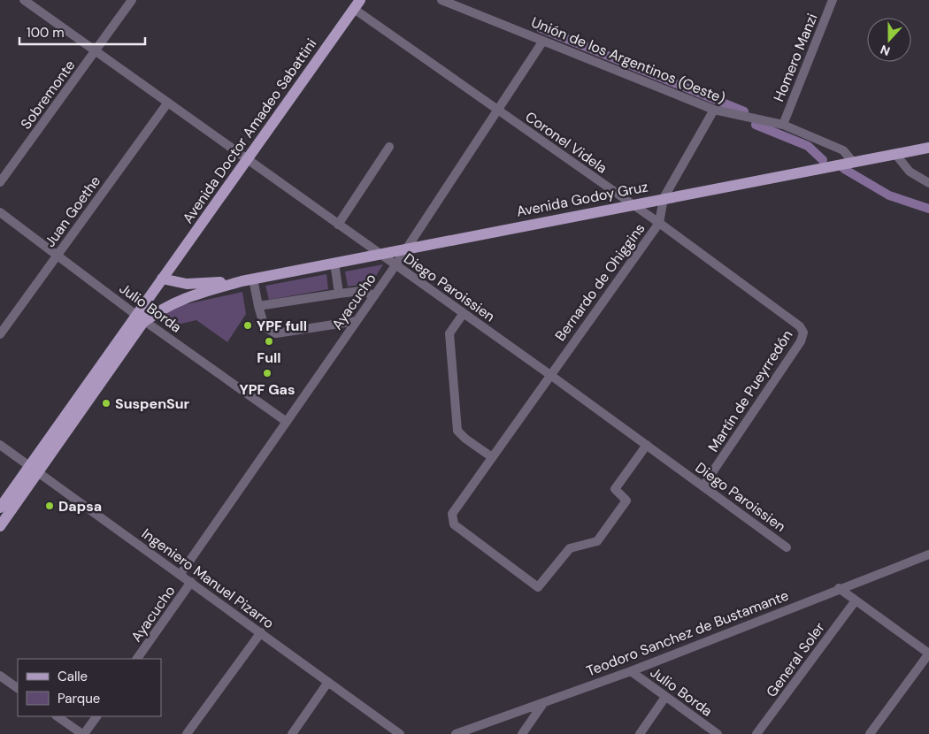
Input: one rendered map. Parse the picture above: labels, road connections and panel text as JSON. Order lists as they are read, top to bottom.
{
  "streets": {
    "main road": ["Avenida Doctor Amadeo Sabattini", "Avenida Godoy Gruz"],
    "street": [
      "Homero Manzi",
      "Unión de los Argentinos (Oeste)",
      "Sobremonte",
      "Coronel Videla",
      "Juan Goethe",
      "Bernardo de Ohiggins",
      "Diego Paroissien",
      "Ayacucho",
      "Julio Borda",
      "Martín de Pueyrredón",
      "Ingeniero Manuel Pizarro",
      "Teodoro Sanchez de Bustamante",
      "General Soler"
    ]
  },
  "crossings": [
    ["Homero Manzi", "Unión de los Argentinos (Oeste)"],
    ["Unión de los Argentinos (Oeste)", "Avenida Godoy Gruz"],
    ["Unión de los Argentinos (Oeste)", "Bernardo de Ohiggins"],
    ["Unión de los Argentinos (Oeste)", "Ayacucho"],
    ["Sobremonte", "Diego Paroissien"],
    ["Avenida Doctor Amadeo Sabattini", "Coronel Videla"],
    ["Avenida Doctor Amadeo Sabattini", "Avenida Godoy Gruz"],
    ["Avenida Doctor Amadeo Sabattini", "Diego Paroissien"],
    ["Avenida Doctor Amadeo Sabattini", "Julio Borda"],
    ["Avenida Doctor Amadeo Sabattini", "Ingeniero Manuel Pizarro"],
    ["Coronel Videla", "Avenida Godoy Gruz"],
    ["Coronel Videla", "Bernardo de Ohiggins"],
    ["Coronel Videla", "Ayacucho"],
    ["Coronel Videla", "Martín de Pueyrredón"],
    ["Avenida Godoy Gruz", "Bernardo de Ohiggins"],
    ["Avenida Godoy Gruz", "Diego Paroissien"],
    ["Avenida Godoy Gruz", "Ayacucho"],
    ["Avenida Godoy Gruz", "Julio Borda"],
    ["Juan Goethe", "Diego Paroissien"],
    ["Juan Goethe", "Julio Borda"],
    ["Bernardo de Ohiggins", "Diego Paroissien"],
    ["Diego Paroissien", "Ayacucho"],
    ["Diego Paroissien", "Martín de Pueyrredón"],
    ["Ayacucho", "Julio Borda"],
    ["Ayacucho", "Ingeniero Manuel Pizarro"],
    ["Julio Borda", "Teodoro Sanchez de Bustamante"]
  ],
  "places": [
    "YPF full",
    "Full",
    "YPF Gas",
    "SuspenSur",
    "Dapsa"
  ],
  "legend": ["Calle", "Parque"],
  "scale_bar": "100 m",
  "north": "bottom"
}
